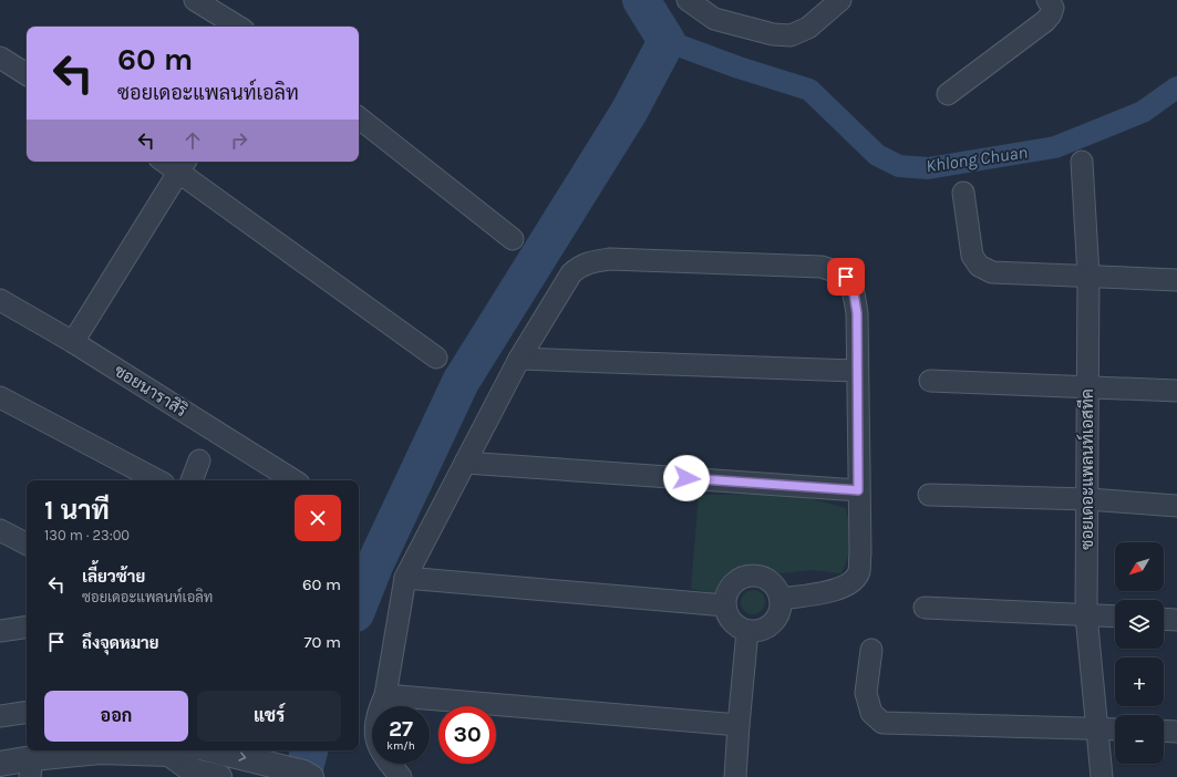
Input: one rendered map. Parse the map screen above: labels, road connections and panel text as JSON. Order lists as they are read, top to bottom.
{
  "streets": {
    "street": ["ซอยนาราสิริ", "ซอยเดอะแพลนท์เอสทีค"]
  },
  "water": ["Khlong Chuan"],
  "north": "bottom left",
  "page": {
    "turn": ["60 m", "ซอยเดอะแพลนท์เอลิท"],
    "heading": ["1 นาที", "130 m · 23:00"],
    "map_buttons": ["+", "−"],
    "list": [
      {
        "name": "เลี้ยวซ้าย",
        "note": "ซอยเดอะแพลนท์เอลิท",
        "value": "60 m"
      },
      {
        "name": "ถึงจุดหมาย",
        "value": "70 m"
      }
    ],
    "buttons": ["ออก", "แชร์"],
    "speed": "27 km/h",
    "limit": "30"
  }
}
